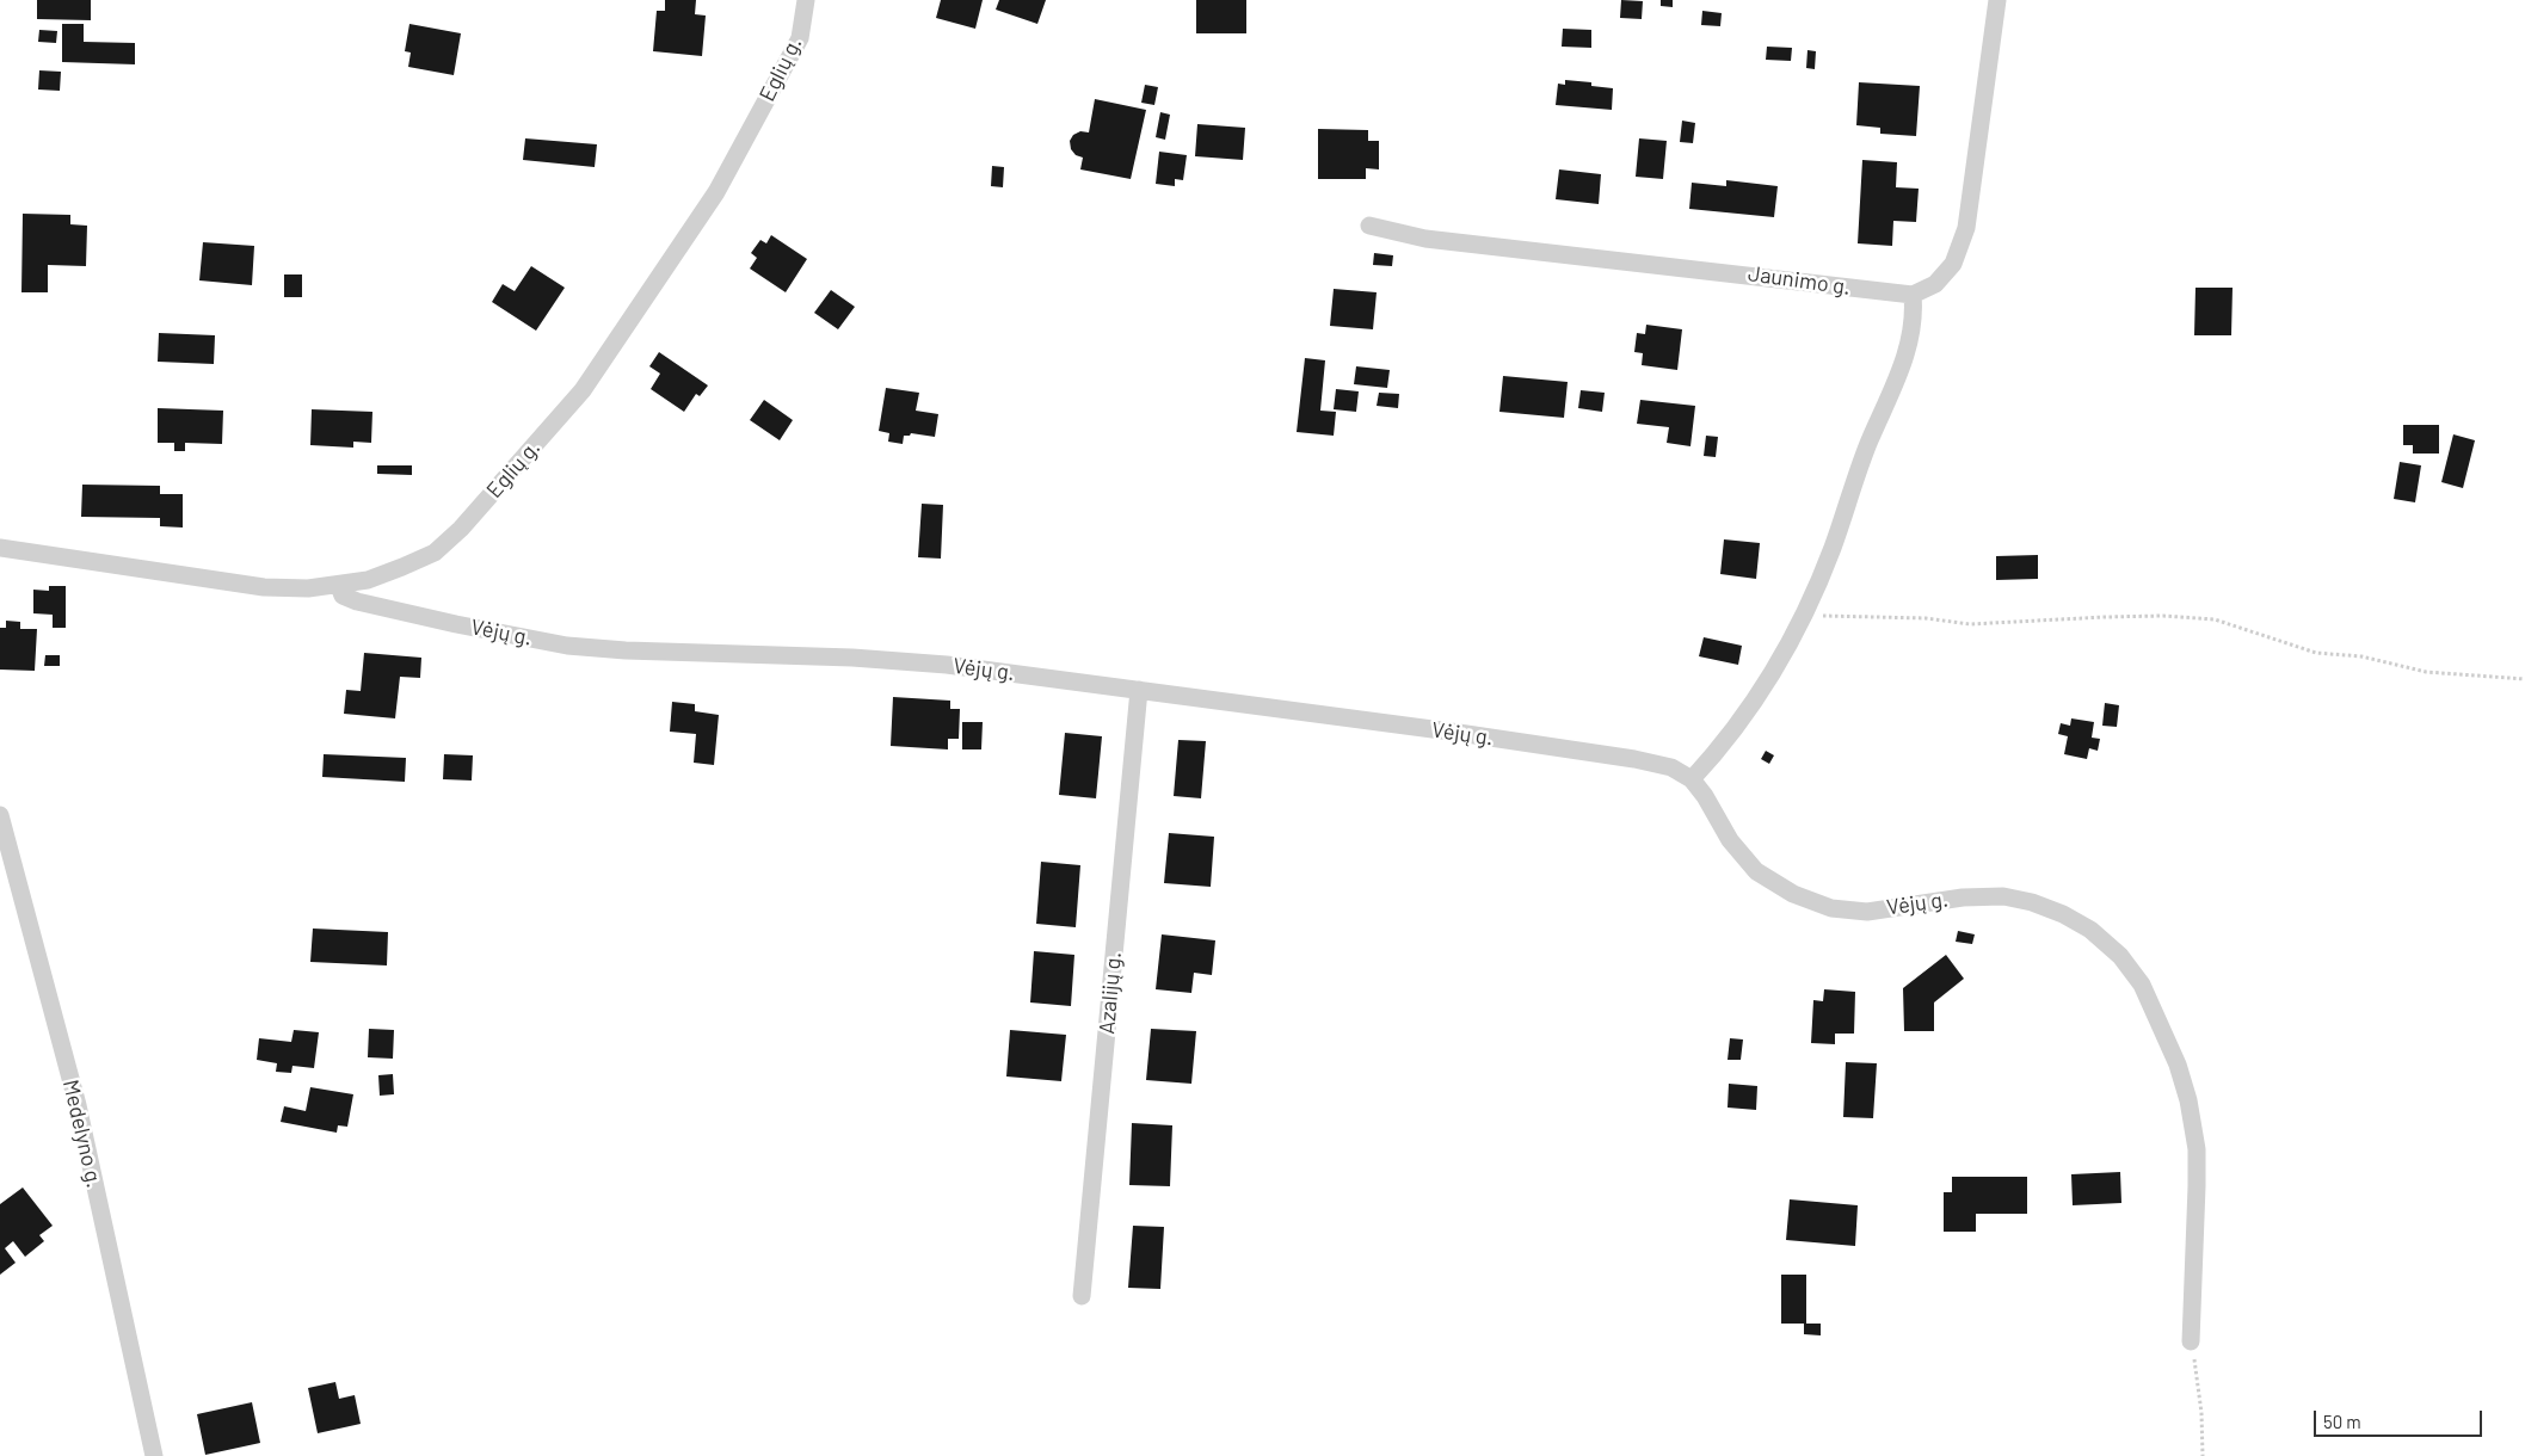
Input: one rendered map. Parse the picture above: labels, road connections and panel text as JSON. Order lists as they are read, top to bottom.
{
  "streets": {
    "street": [
      "Eglių g.",
      "Jaunimo g.",
      "Vėjų g.",
      "Azalijų g.",
      "Medelyno g."
    ]
  },
  "crossings": [
    ["Eglių g.", "Vėjų g."],
    ["Vėjų g.", "Azalijų g."]
  ],
  "scale_bar": "50 m"
}
